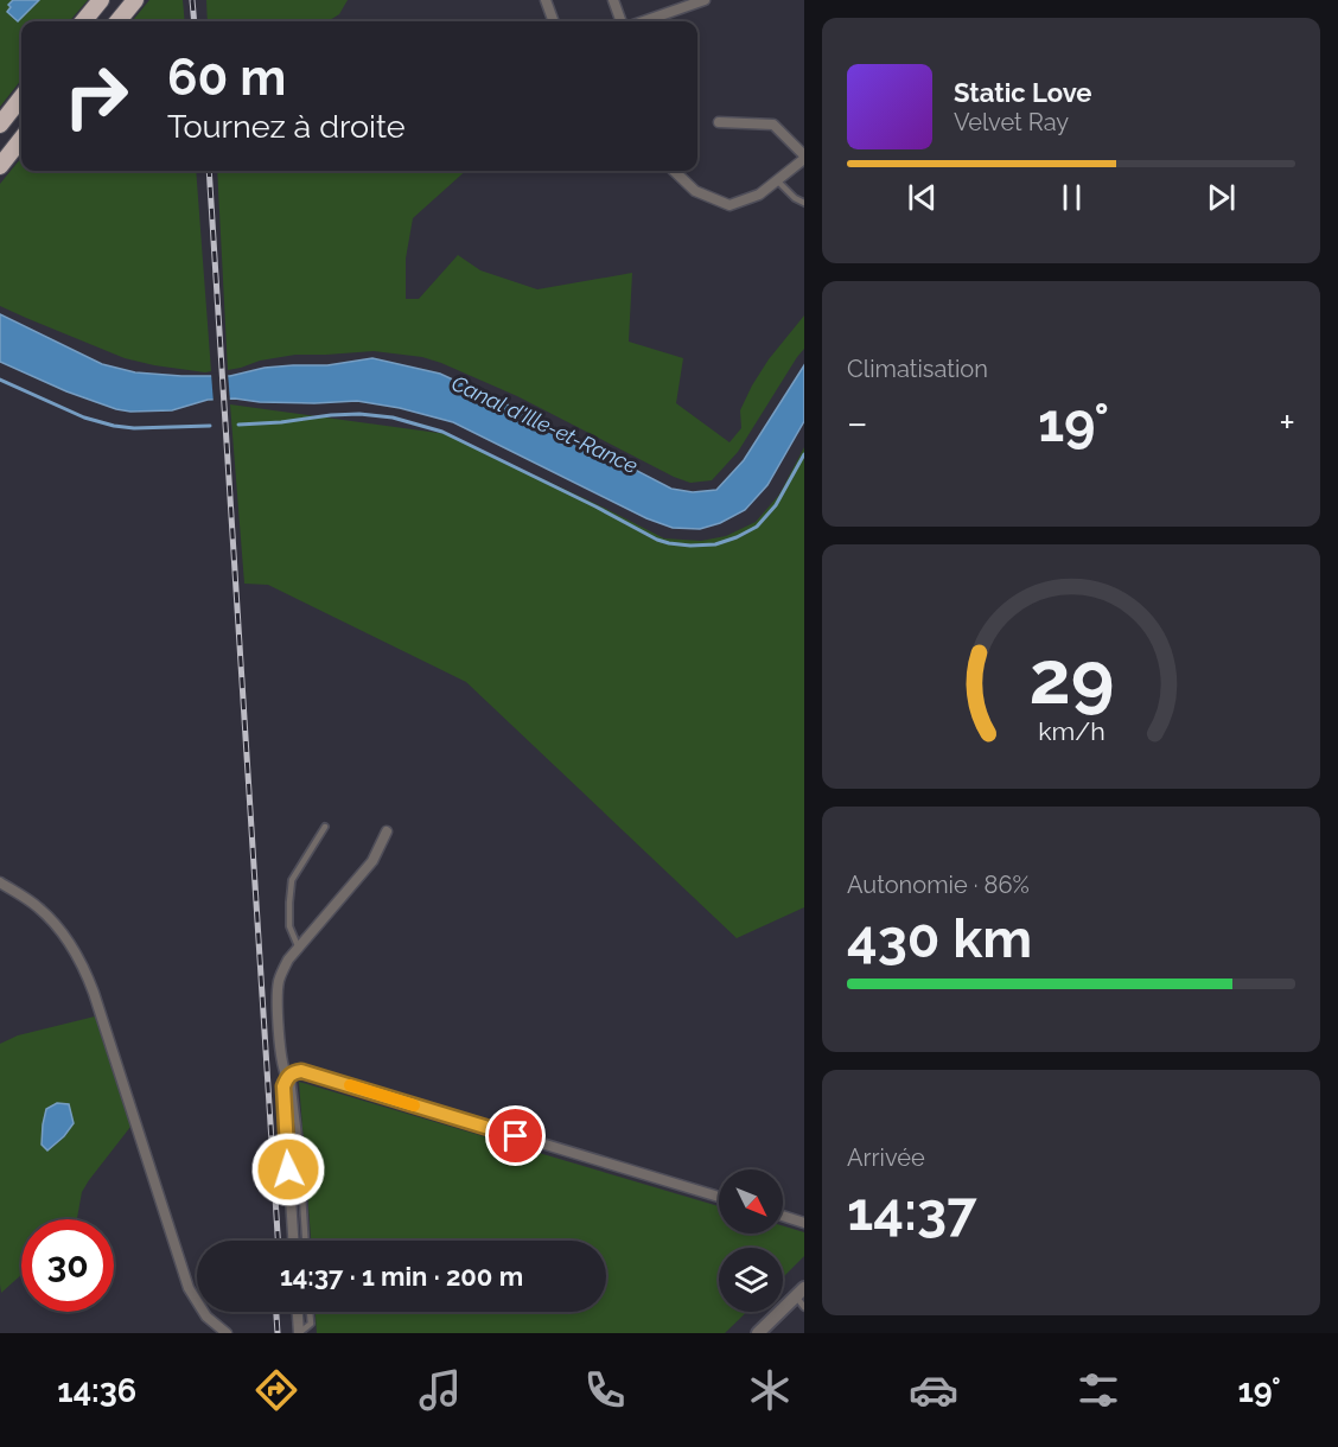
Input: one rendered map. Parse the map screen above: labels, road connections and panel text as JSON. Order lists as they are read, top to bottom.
{
  "water": ["Canal d'Ille-et-Rance"],
  "north": "bottom right",
  "page": {
    "turn": ["60 m", "Tournez à droite"],
    "song": ["Static Love", "Velvet Ray"],
    "tile": [
      "Climatisation",
      ["Autonomie · 86%", "430 km"],
      ["Arrivée", "14:37"]
    ],
    "heat": ["−", "19°", "+"],
    "limit": "30",
    "trip": "14:37 · 1 min · 200 m",
    "tabs": ["14:36", "19°"],
    "gauge": ["29", "km/h"]
  }
}
